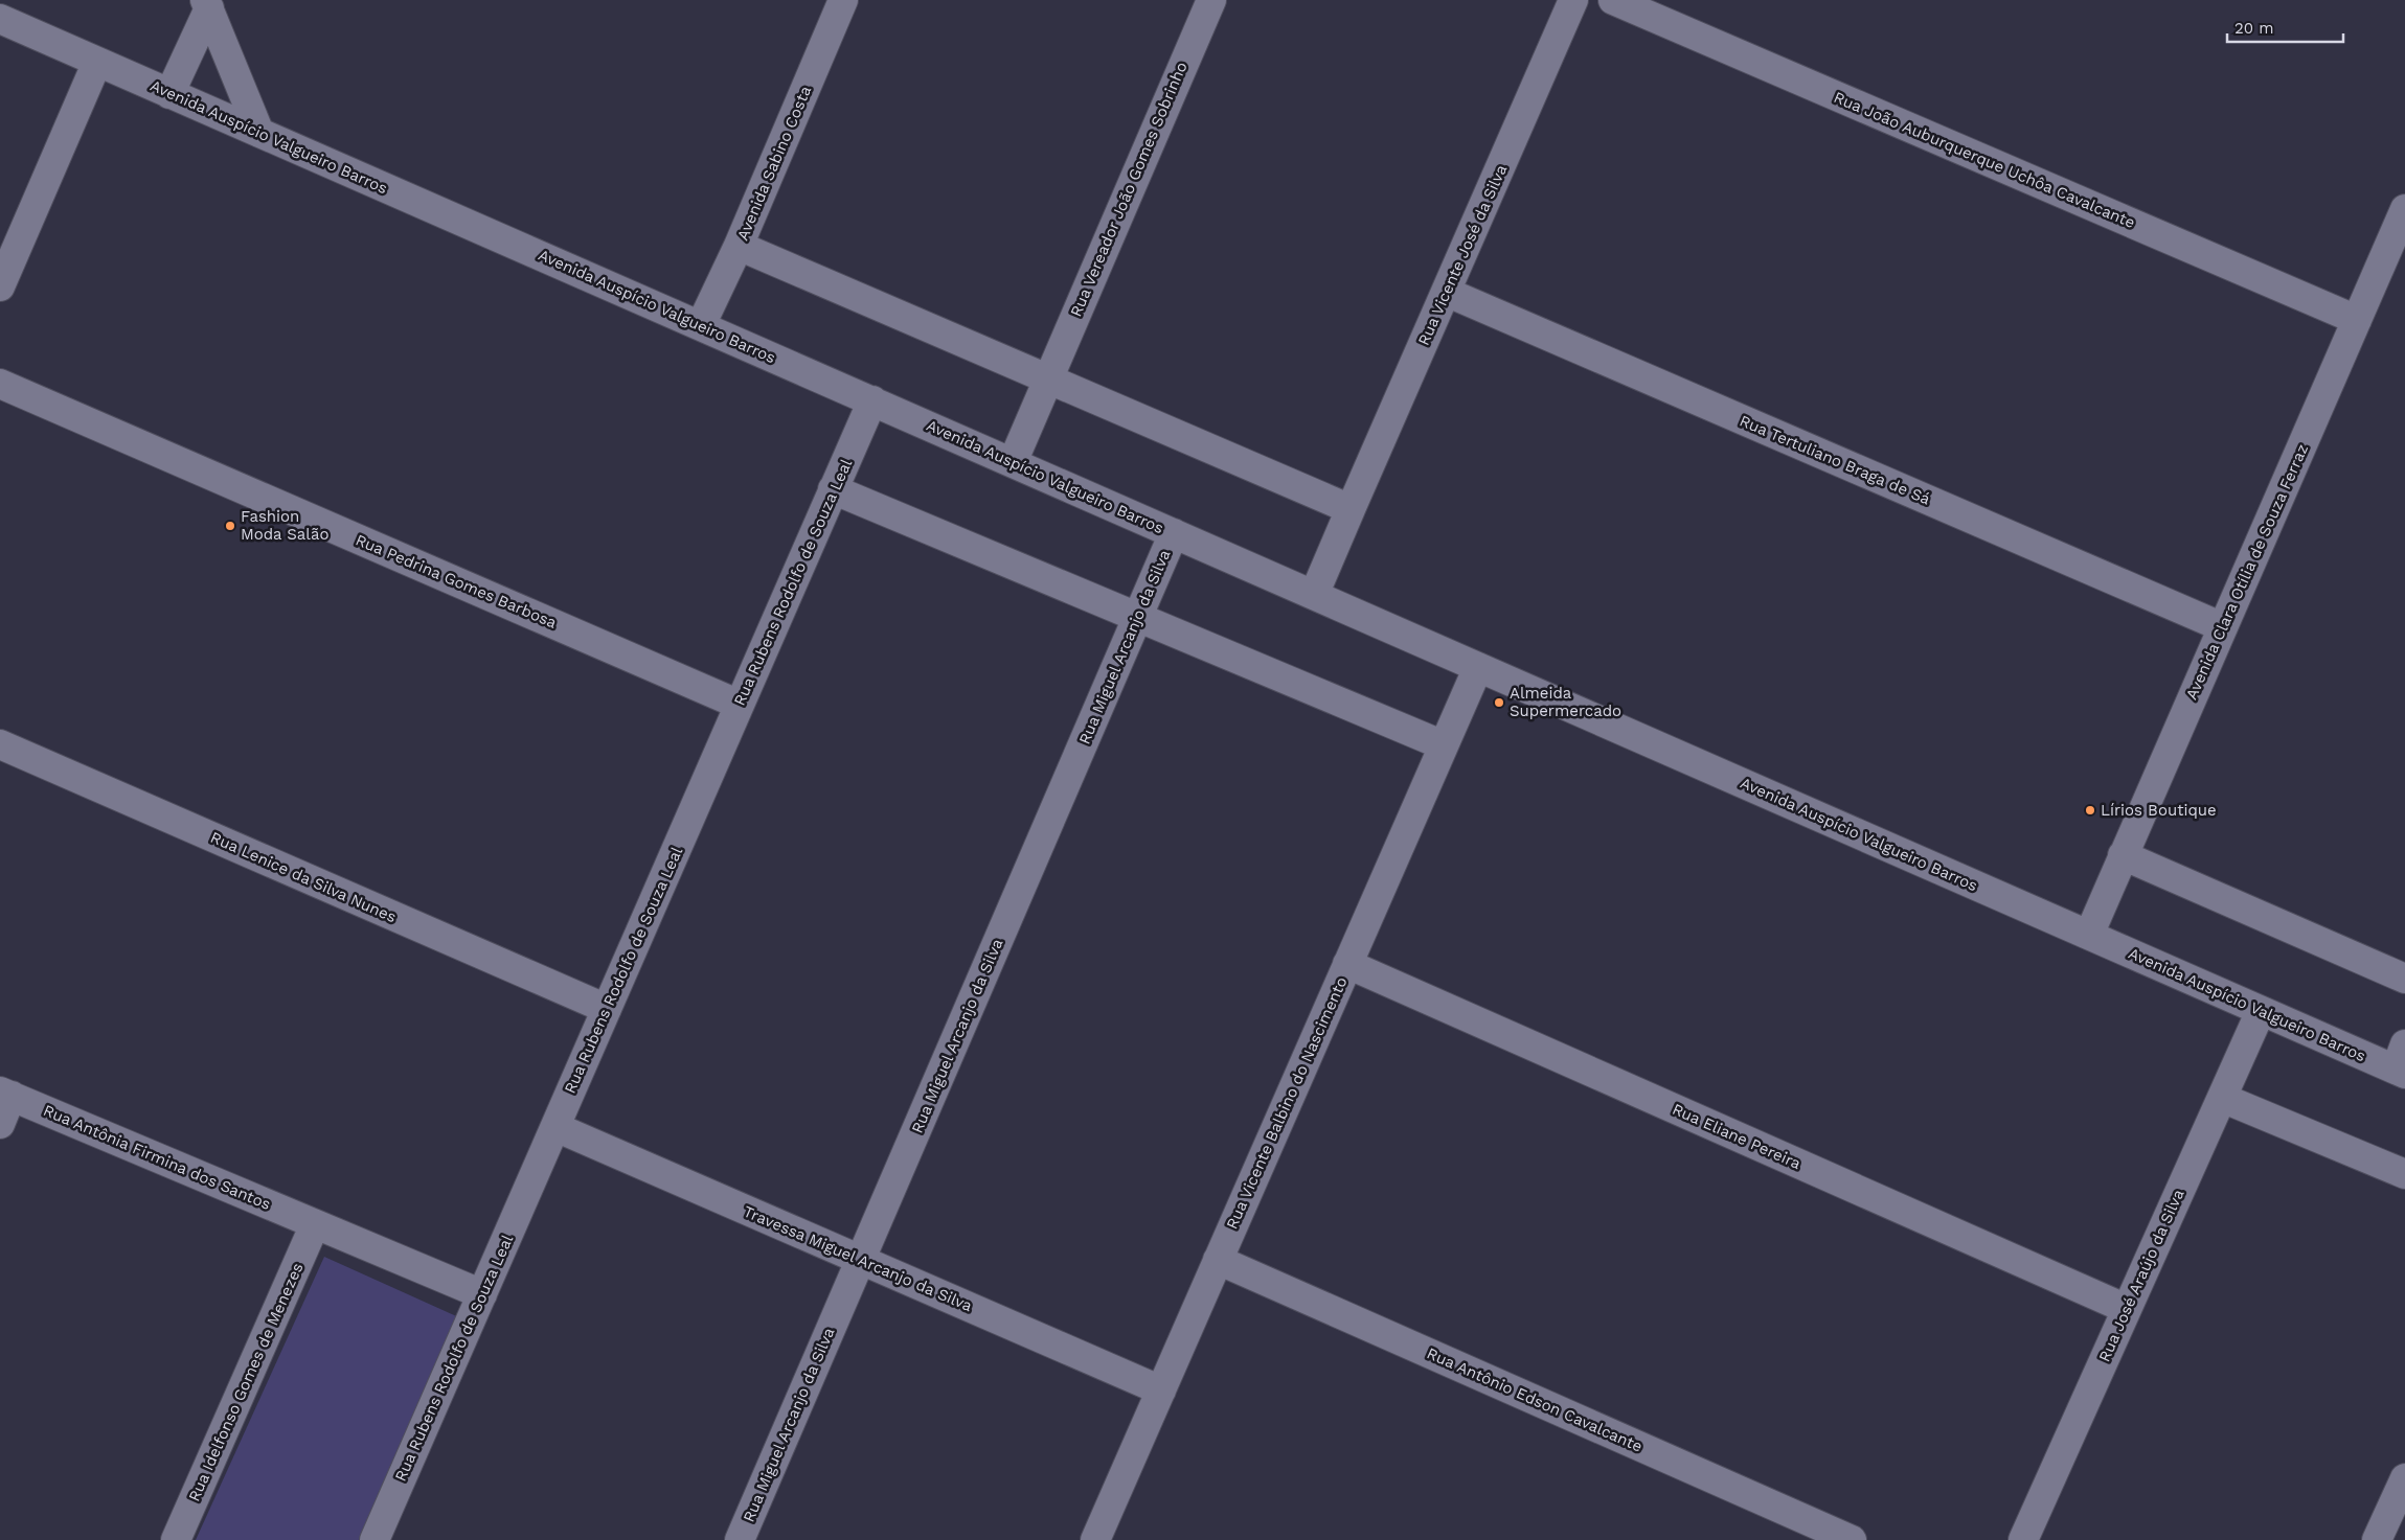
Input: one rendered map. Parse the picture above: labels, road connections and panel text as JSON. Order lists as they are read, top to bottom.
{
  "streets": {
    "street": [
      "Avenida Auspício Valgueiro Barros",
      "Rua João Auburquerque Uchôa Cavalcante",
      "Avenida Sabino Costa",
      "Rua Vereador João Gomes Sobrinho",
      "Rua Vicente José da Silva",
      "Rua Tertuliano Braga de Sá",
      "Avenida Clara Otília de Souza Ferraz",
      "Rua Pedrina Gomes Barbosa",
      "Rua Rubens Rodolfo de Souza Leal",
      "Rua Miguel Arcanjo da Silva",
      "Rua Lenice da Silva Nunes",
      "Rua Vicente Balbino do Nascimento",
      "Rua Eliane Pereira",
      "Rua Antônia Firmina dos Santos",
      "Travessa Miguel Arcanjo da Silva",
      "Rua José Araújo da Silva",
      "Rua Idelfonso Gomes de Menezes",
      "Rua Antônio Edson Cavalcante"
    ]
  },
  "crossings": [
    ["Avenida Auspício Valgueiro Barros", "Avenida Sabino Costa"],
    ["Avenida Auspício Valgueiro Barros", "Rua Vereador João Gomes Sobrinho"],
    ["Avenida Auspício Valgueiro Barros", "Avenida Clara Otília de Souza Ferraz"],
    ["Avenida Auspício Valgueiro Barros", "Rua Rubens Rodolfo de Souza Leal"],
    ["Avenida Auspício Valgueiro Barros", "Rua Miguel Arcanjo da Silva"],
    ["Avenida Auspício Valgueiro Barros", "Rua Vicente Balbino do Nascimento"],
    ["Avenida Auspício Valgueiro Barros", "Rua José Araújo da Silva"],
    ["Rua João Auburquerque Uchôa Cavalcante", "Avenida Clara Otília de Souza Ferraz"],
    ["Rua Vicente José da Silva", "Rua Tertuliano Braga de Sá"],
    ["Rua Tertuliano Braga de Sá", "Avenida Clara Otília de Souza Ferraz"],
    ["Rua Pedrina Gomes Barbosa", "Rua Rubens Rodolfo de Souza Leal"],
    ["Rua Rubens Rodolfo de Souza Leal", "Rua Lenice da Silva Nunes"],
    ["Rua Rubens Rodolfo de Souza Leal", "Rua Antônia Firmina dos Santos"],
    ["Rua Rubens Rodolfo de Souza Leal", "Travessa Miguel Arcanjo da Silva"],
    ["Rua Miguel Arcanjo da Silva", "Travessa Miguel Arcanjo da Silva"],
    ["Rua Vicente Balbino do Nascimento", "Rua Eliane Pereira"],
    ["Rua Vicente Balbino do Nascimento", "Travessa Miguel Arcanjo da Silva"],
    ["Rua Vicente Balbino do Nascimento", "Rua Antônio Edson Cavalcante"],
    ["Rua Eliane Pereira", "Rua José Araújo da Silva"],
    ["Rua Antônia Firmina dos Santos", "Rua Idelfonso Gomes de Menezes"]
  ],
  "places": ["Fashion Moda Salão", "Almeida Supermercado", "Lírios Boutique"],
  "scale_bar": "20 m"
}
